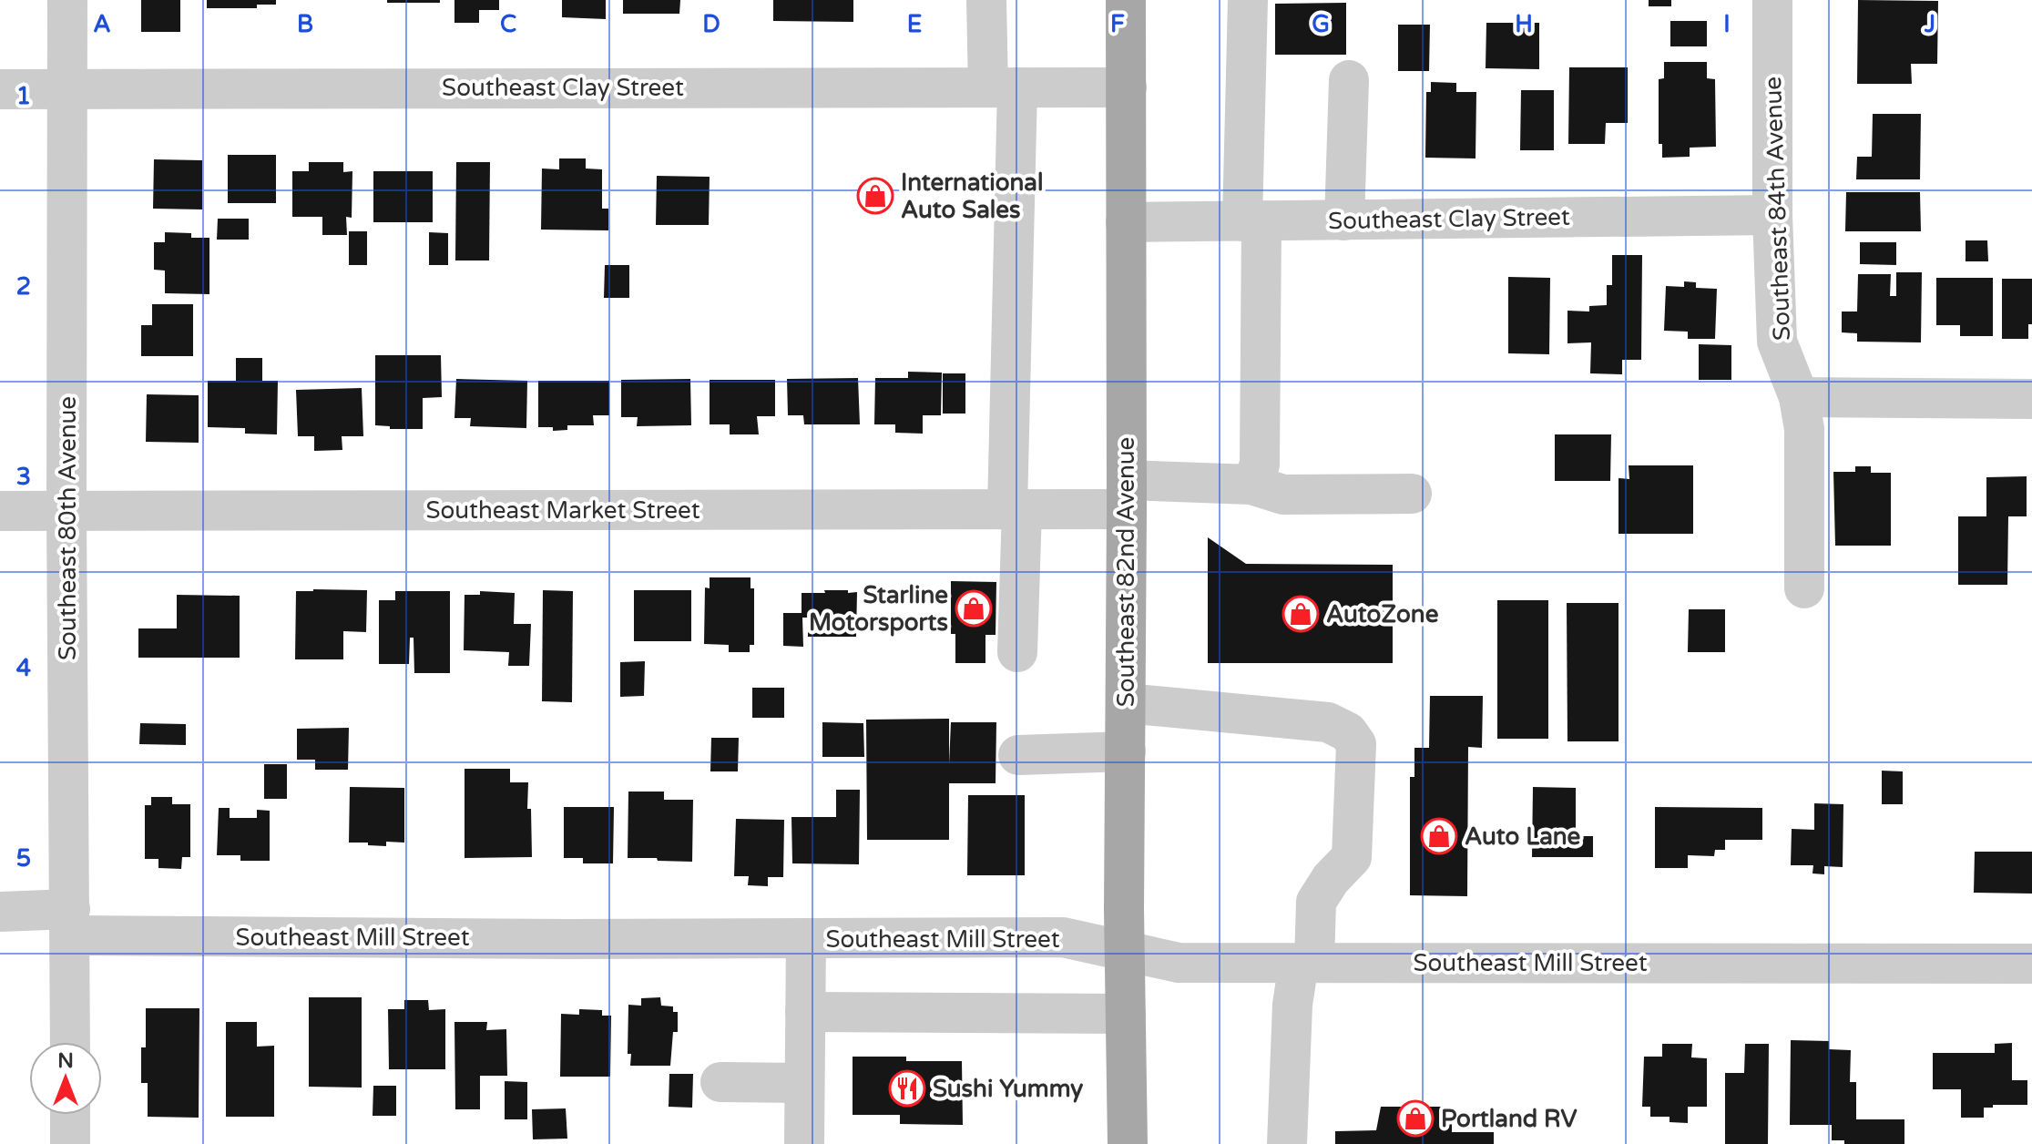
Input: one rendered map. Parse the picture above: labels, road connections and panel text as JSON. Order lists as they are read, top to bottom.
{
  "streets": {
    "main road": ["Southeast 82nd Avenue"],
    "street": [
      "Southeast Clay Street",
      "Southeast 84th Avenue",
      "Southeast Market Street",
      "Southeast 80th Avenue",
      "Southeast Mill Street"
    ]
  },
  "crossings": [
    ["Southeast Clay Street", "Southeast 84th Avenue"],
    ["Southeast Clay Street", "Southeast 80th Avenue"],
    ["Southeast Clay Street", "Southeast 82nd Avenue"],
    ["Southeast Market Street", "Southeast 80th Avenue"],
    ["Southeast Market Street", "Southeast 82nd Avenue"],
    ["Southeast 80th Avenue", "Southeast Mill Street"],
    ["Southeast 82nd Avenue", "Southeast Mill Street"]
  ],
  "places": {
    "shop": [
      "International Auto Sales",
      "Starline Motorsports",
      "AutoZone",
      "Auto Lane",
      "Portland RV"
    ],
    "restaurant": ["Sushi Yummy"]
  },
  "north": "top",
  "grid": {
    "columns": [
      "A",
      "B",
      "C",
      "D",
      "E",
      "F",
      "G",
      "H",
      "I",
      "J"
    ],
    "rows": [
      "1",
      "2",
      "3",
      "4",
      "5"
    ]
  }
}
